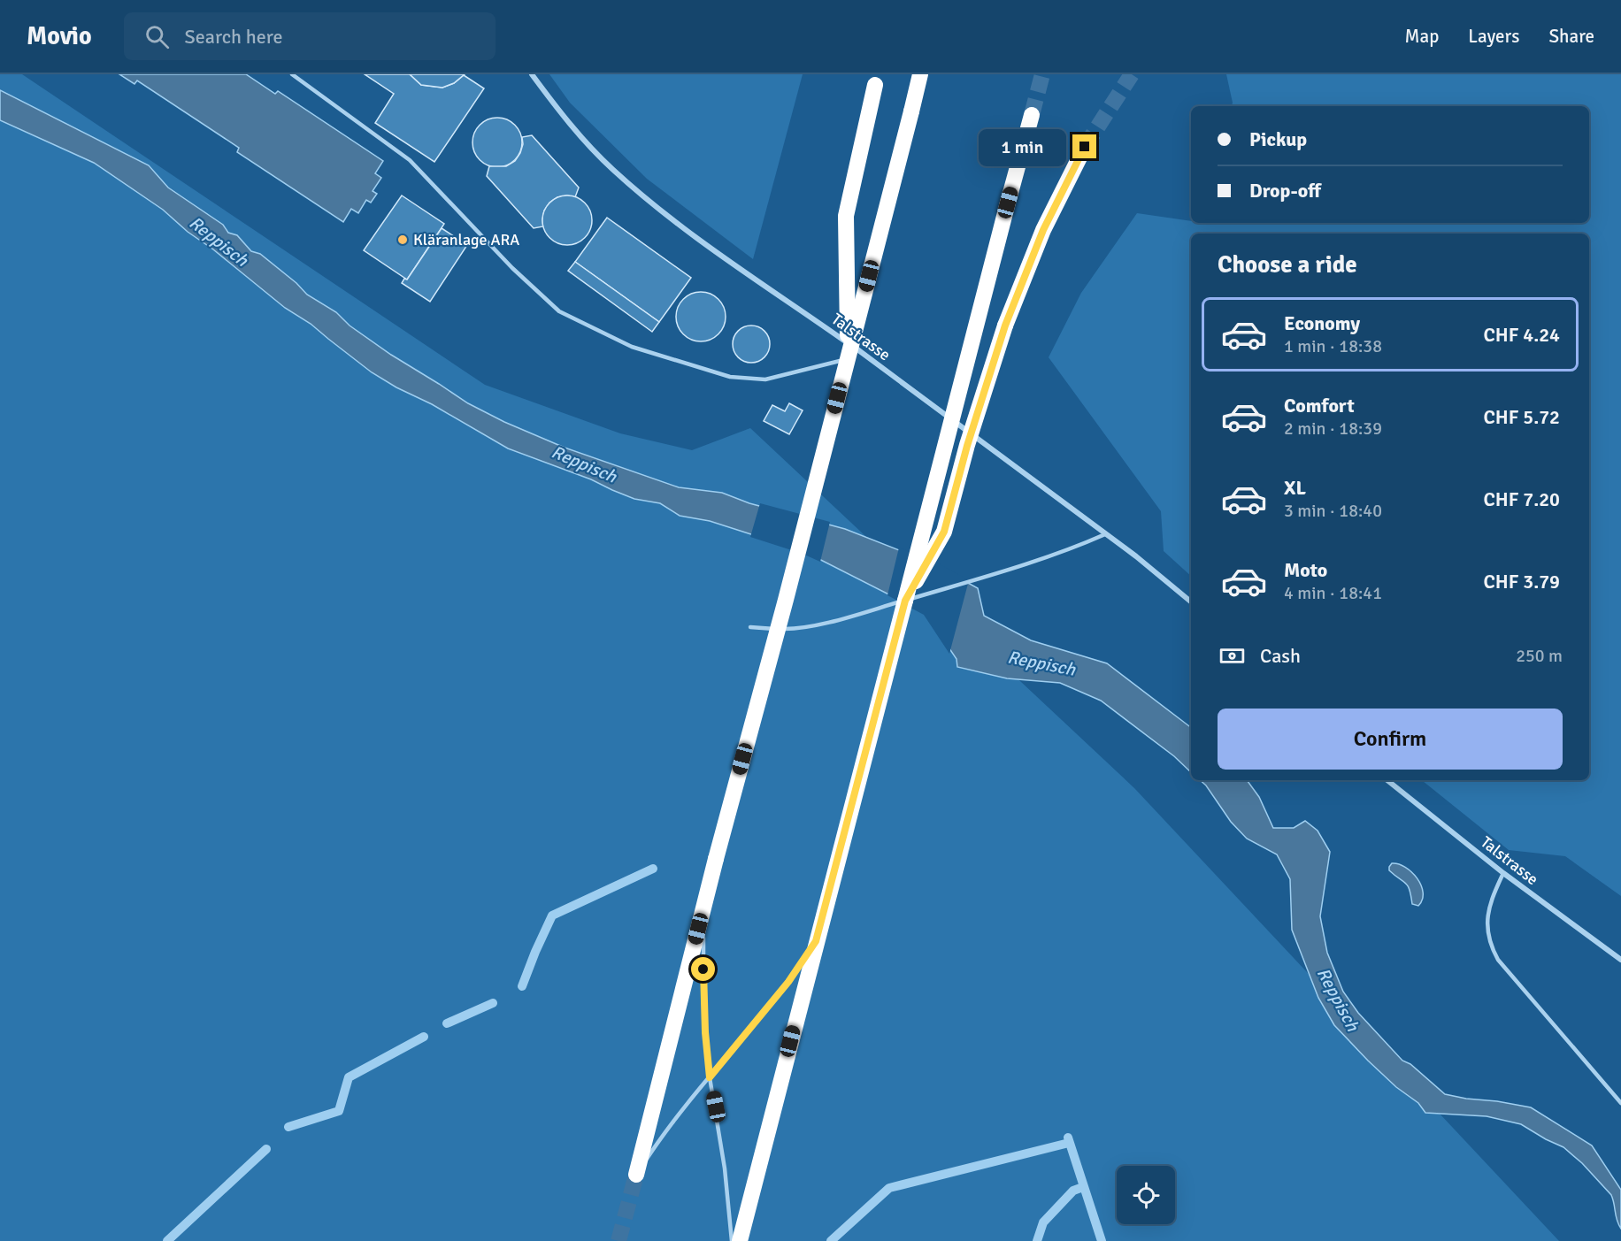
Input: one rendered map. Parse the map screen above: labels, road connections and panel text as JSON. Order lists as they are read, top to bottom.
{
  "streets": {
    "street": ["Talstrasse"]
  },
  "water": ["Reppisch"],
  "places": ["Kläranlage ARA"],
  "page": {
    "header": "Movio",
    "search": "Search here",
    "nav": ["Map", "Layers", "Share"],
    "banner": ["Pickup", "Drop-off"],
    "bubble": "1 min",
    "heading": "Choose a ride",
    "list": [
      {
        "name": "Economy",
        "note": "1 min · 18:38",
        "value": "CHF 4.24"
      },
      {
        "name": "Comfort",
        "note": "2 min · 18:39",
        "value": "CHF 5.72"
      },
      {
        "name": "XL",
        "note": "3 min · 18:40",
        "value": "CHF 7.20"
      },
      {
        "name": "Moto",
        "note": "4 min · 18:41",
        "value": "CHF 3.79"
      }
    ],
    "pay": ["Cash", "250 m"],
    "buttons": "Confirm"
  }
}
